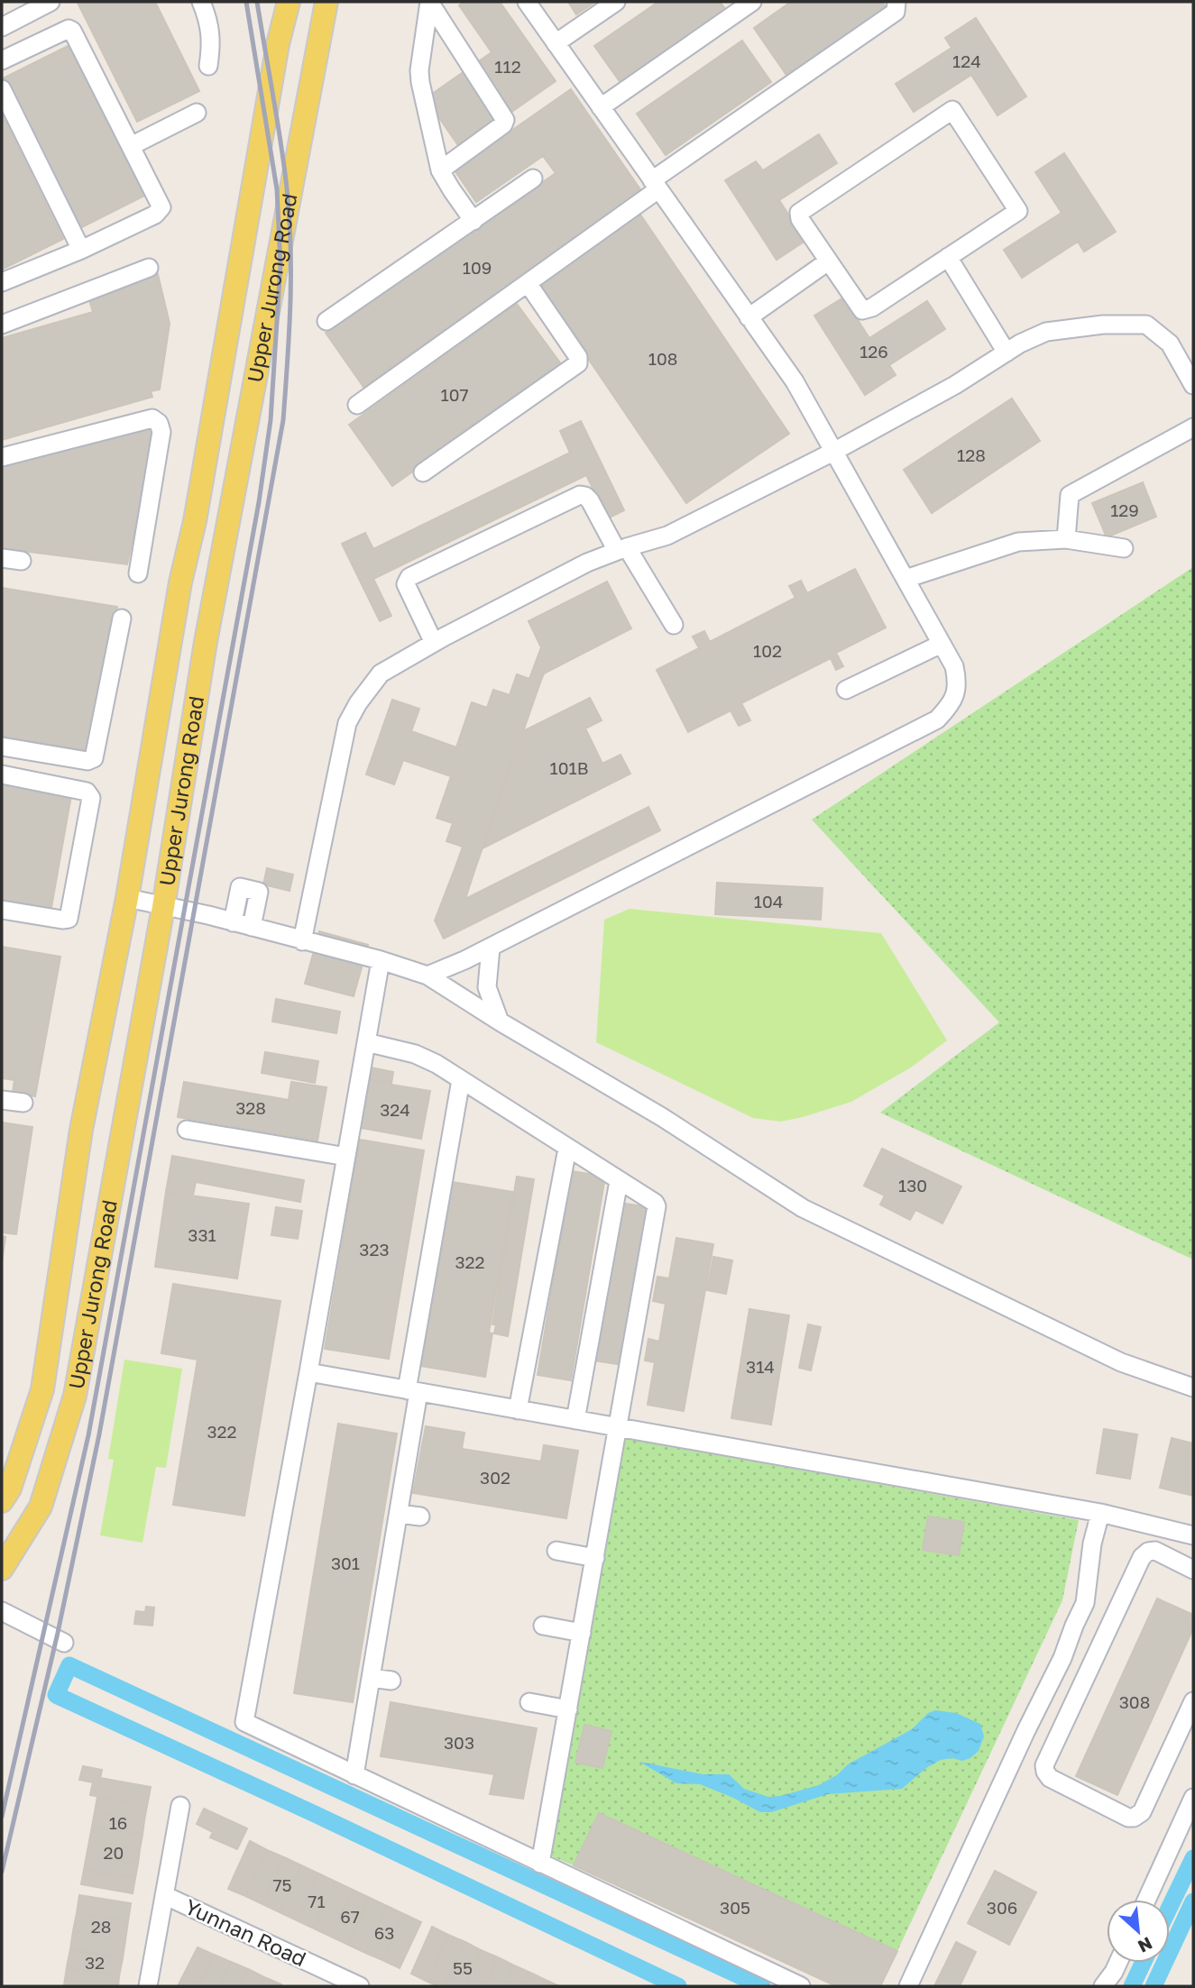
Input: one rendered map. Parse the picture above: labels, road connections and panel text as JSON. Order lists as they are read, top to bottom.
{
  "streets": {
    "main road": ["Upper Jurong Road"],
    "street": ["Yunnan Road"]
  },
  "house_numbers": [
    "124",
    "112",
    "109",
    "126",
    "108",
    "107",
    "128",
    "129",
    "102",
    "101B",
    "104",
    "328",
    "324",
    "130",
    "331",
    "323",
    "322",
    "314",
    "322",
    "302",
    "301",
    "308",
    "303",
    "16",
    "20",
    "75",
    "71",
    "305",
    "306",
    "67",
    "28",
    "63",
    "32",
    "55"
  ],
  "north": "bottom right"
}
